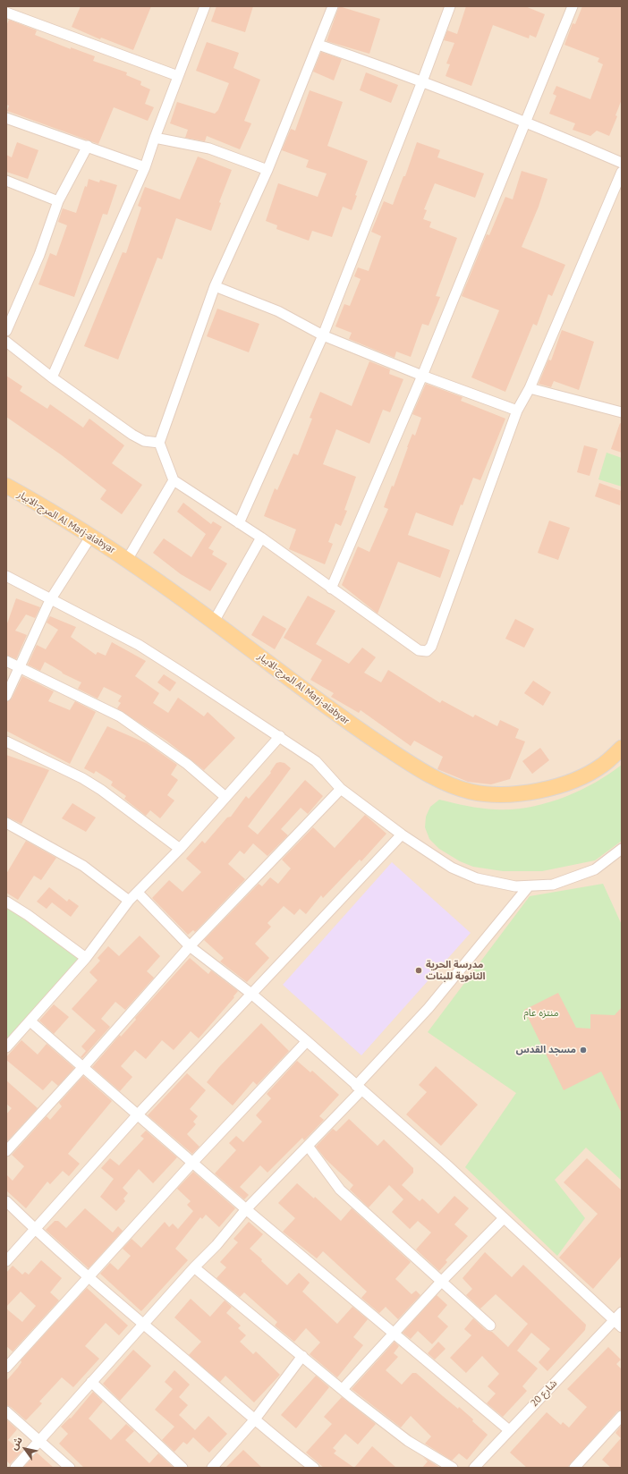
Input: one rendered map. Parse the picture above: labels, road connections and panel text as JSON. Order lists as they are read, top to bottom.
{
  "streets": {
    "main road": ["المرج-الابيار Al Marj-alabyar"],
    "street": ["شارع 20"]
  },
  "parks": ["منتزه عام"],
  "places": ["مدرسة الحرية الثانوية للبنات", "مسجد القدس"],
  "north": "top left"
}
